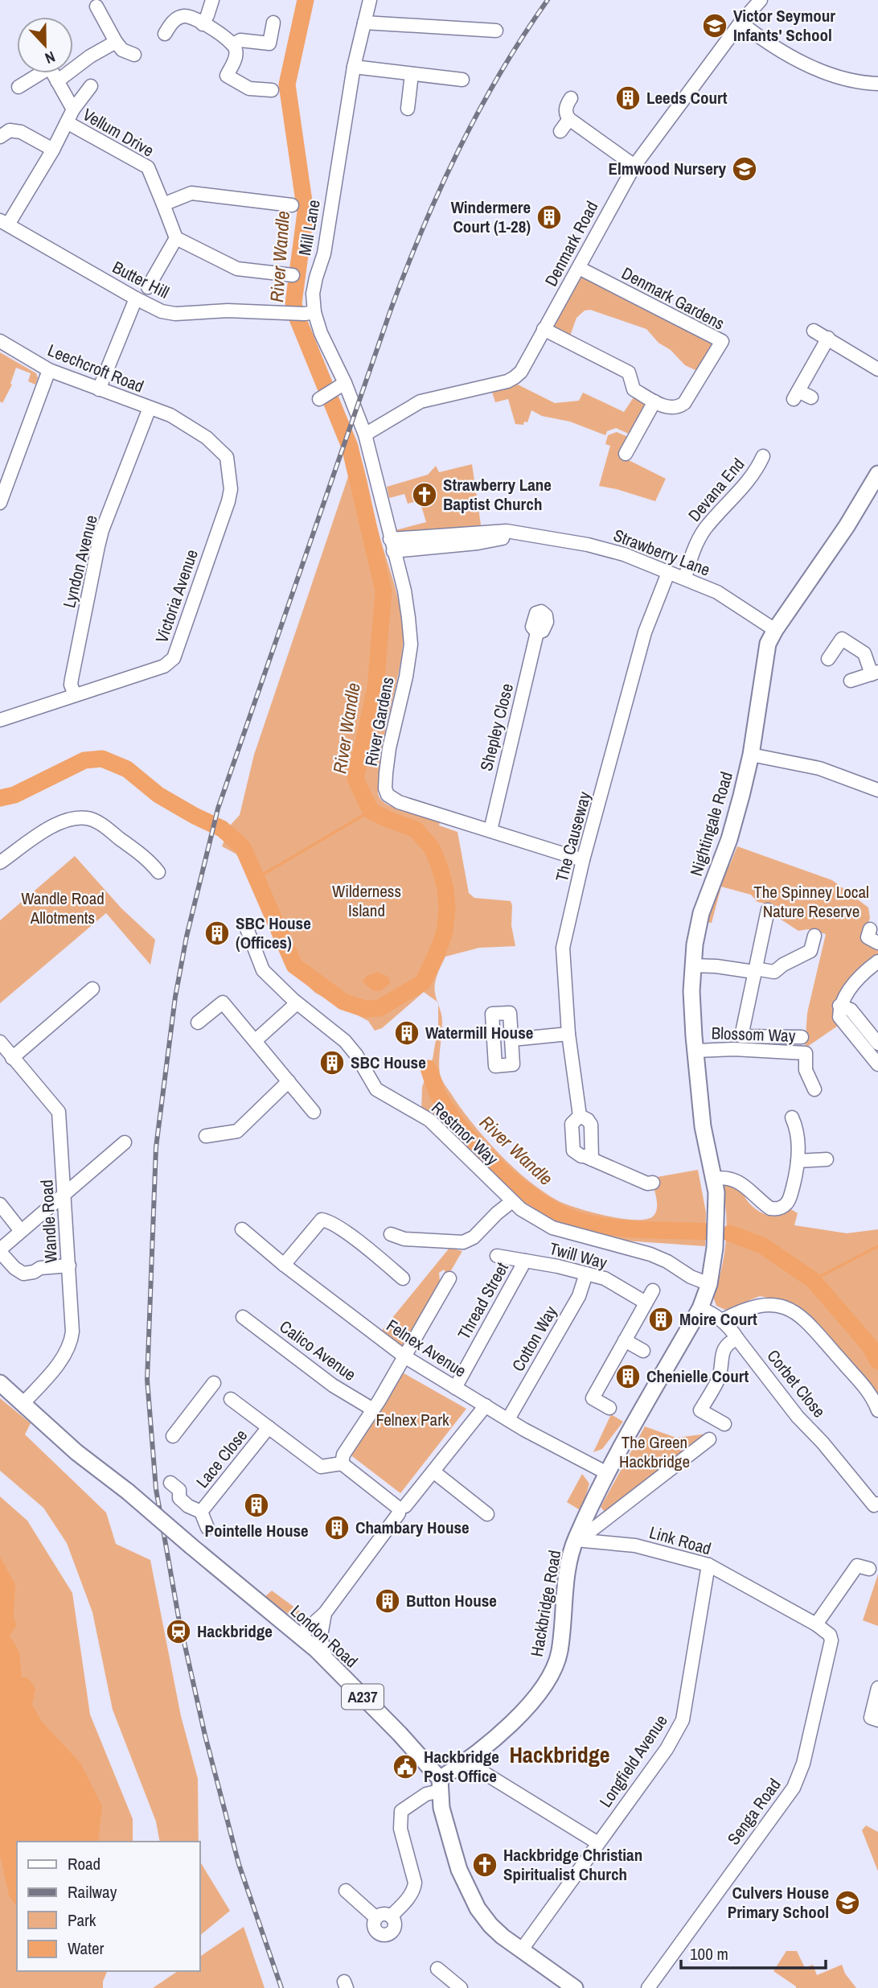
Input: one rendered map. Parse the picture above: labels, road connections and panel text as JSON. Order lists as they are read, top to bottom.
{
  "streets": {
    "main road": [
      "Nightingale Road",
      "Hackbridge Road",
      "London Road",
      "A237"
    ],
    "street": [
      "Vellum Drive",
      "Mill Lane",
      "Denmark Road",
      "Butter Hill",
      "Denmark Gardens",
      "Leechcroft Road",
      "Devana End",
      "Strawberry Lane",
      "Lyndon Avenue",
      "Victoria Avenue",
      "River Gardens",
      "Shepley Close",
      "The Causeway",
      "Blossom Way",
      "Restmor Way",
      "Wandle Road",
      "Twill Way",
      "Thread Street",
      "Cotton Way",
      "Felnex Avenue",
      "Calico Avenue",
      "Corbet Close",
      "Lace Close",
      "Link Road",
      "Longfield Avenue",
      "Senga Road"
    ]
  },
  "crossings": [
    ["Mill Lane", "Denmark Road"],
    ["Mill Lane", "Butter Hill"],
    ["Mill Lane", "Strawberry Lane"],
    ["Mill Lane", "River Gardens"],
    ["Denmark Road", "Denmark Gardens"],
    ["Leechcroft Road", "Lyndon Avenue"],
    ["Leechcroft Road", "Victoria Avenue"],
    ["Devana End", "Strawberry Lane"],
    ["Strawberry Lane", "River Gardens"],
    ["Strawberry Lane", "Nightingale Road"],
    ["Strawberry Lane", "The Causeway"],
    ["Lyndon Avenue", "Victoria Avenue"],
    ["River Gardens", "Shepley Close"],
    ["River Gardens", "The Causeway"],
    ["Nightingale Road", "Blossom Way"],
    ["Nightingale Road", "Hackbridge Road"],
    ["Restmor Way", "Hackbridge Road"],
    ["Wandle Road", "London Road"],
    ["Twill Way", "Thread Street"],
    ["Twill Way", "Cotton Way"],
    ["Thread Street", "Felnex Avenue"],
    ["Cotton Way", "Felnex Avenue"],
    ["Felnex Avenue", "Hackbridge Road"],
    ["Corbet Close", "Hackbridge Road"],
    ["Link Road", "Hackbridge Road"],
    ["Link Road", "Longfield Avenue"],
    ["Link Road", "Senga Road"],
    ["Hackbridge Road", "London Road"]
  ],
  "districts": ["Hackbridge"],
  "water": ["River Wandle"],
  "parks": [
    "Wilderness Island",
    "The Spinney Local Nature Reserve",
    "Wandle Road Allotments",
    "Felnex Park",
    "The Green Hackbridge"
  ],
  "places": {
    "school or university": ["Victor Seymour Infants' School", "Elmwood Nursery", "Culvers House Primary School"],
    "building": [
      "Leeds Court",
      "Windermere Court (1-28)",
      "SBC House (Offices)",
      "Watermill House",
      "SBC House",
      "Moire Court",
      "Chenielle Court",
      "Pointelle House",
      "Chambary House",
      "Button House"
    ],
    "church": ["Strawberry Lane Baptist Church", "Hackbridge Christian Spiritualist Church"],
    "station": ["Hackbridge"],
    "public building": ["Hackbridge Post Office"]
  },
  "legend": [
    "Road",
    "Railway",
    "Park",
    "Water"
  ],
  "scale_bar": "100 m",
  "north": "bottom"
}
